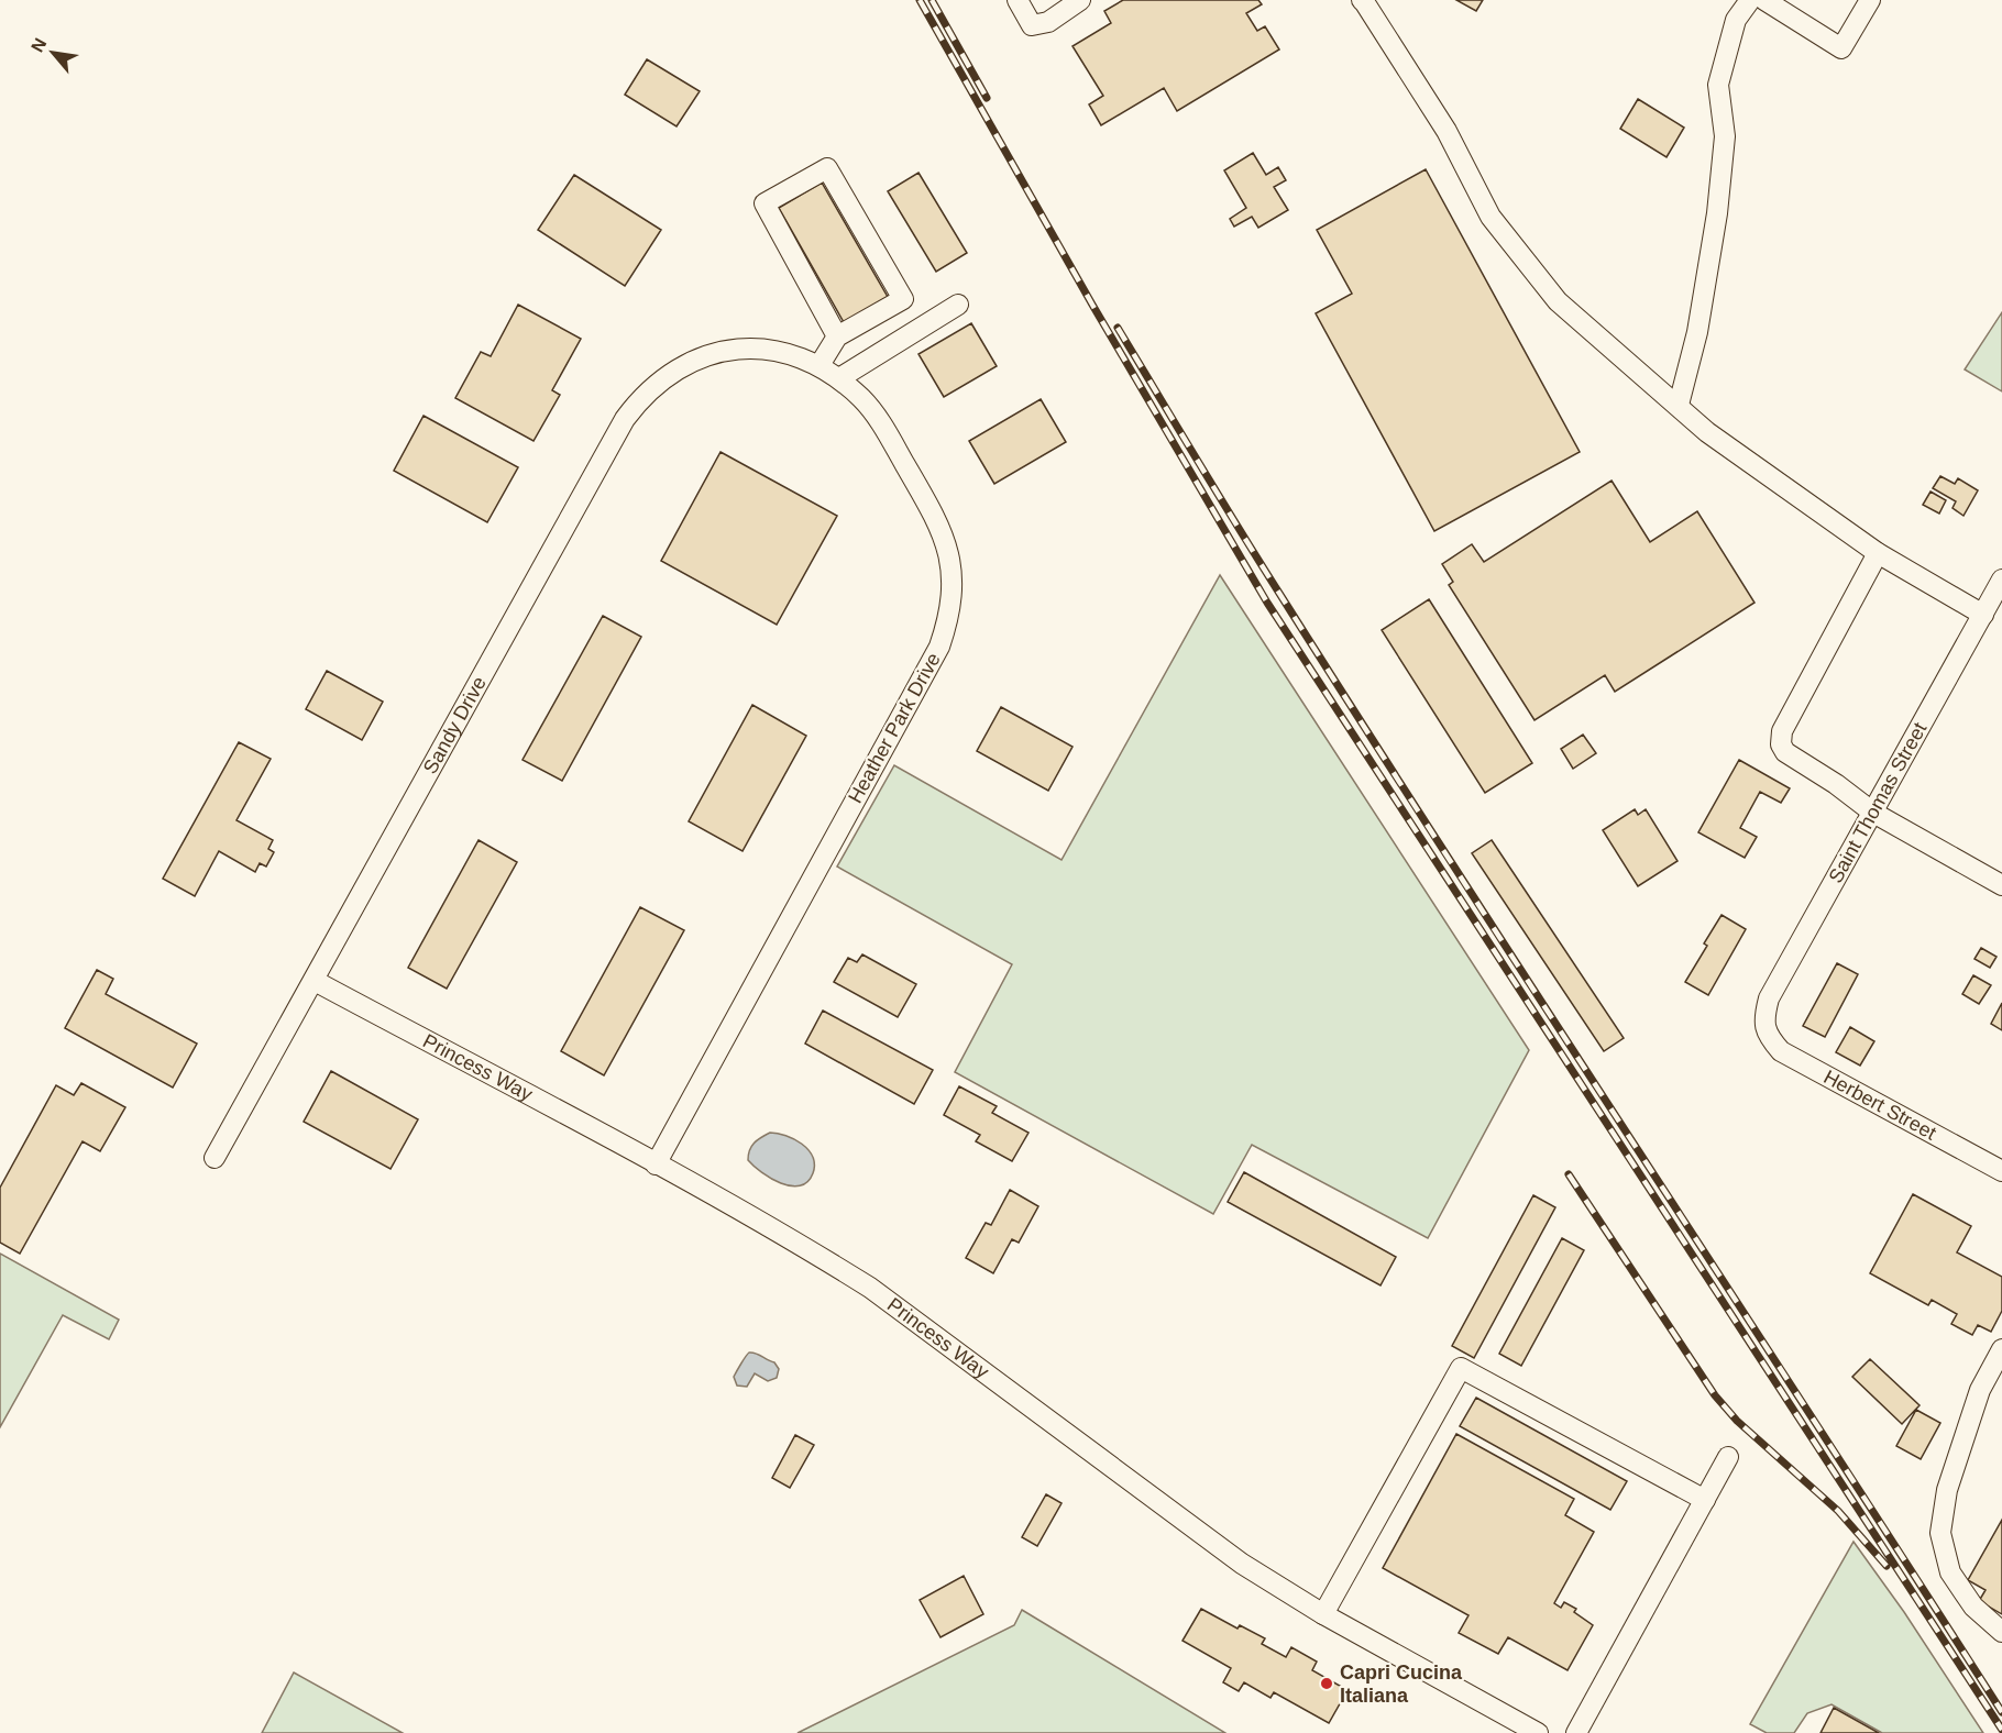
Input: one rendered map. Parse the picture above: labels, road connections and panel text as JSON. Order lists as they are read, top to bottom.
{
  "streets": {
    "street": [
      "Sandy Drive",
      "Heather Park Drive",
      "Saint Thomas Street",
      "Princess Way",
      "Herbert Street"
    ]
  },
  "crossings": [
    ["Sandy Drive", "Heather Park Drive"],
    ["Sandy Drive", "Princess Way"],
    ["Heather Park Drive", "Princess Way"],
    ["Saint Thomas Street", "Herbert Street"]
  ],
  "places": ["Capri Cucina Italiana"],
  "north": "top left"
}
